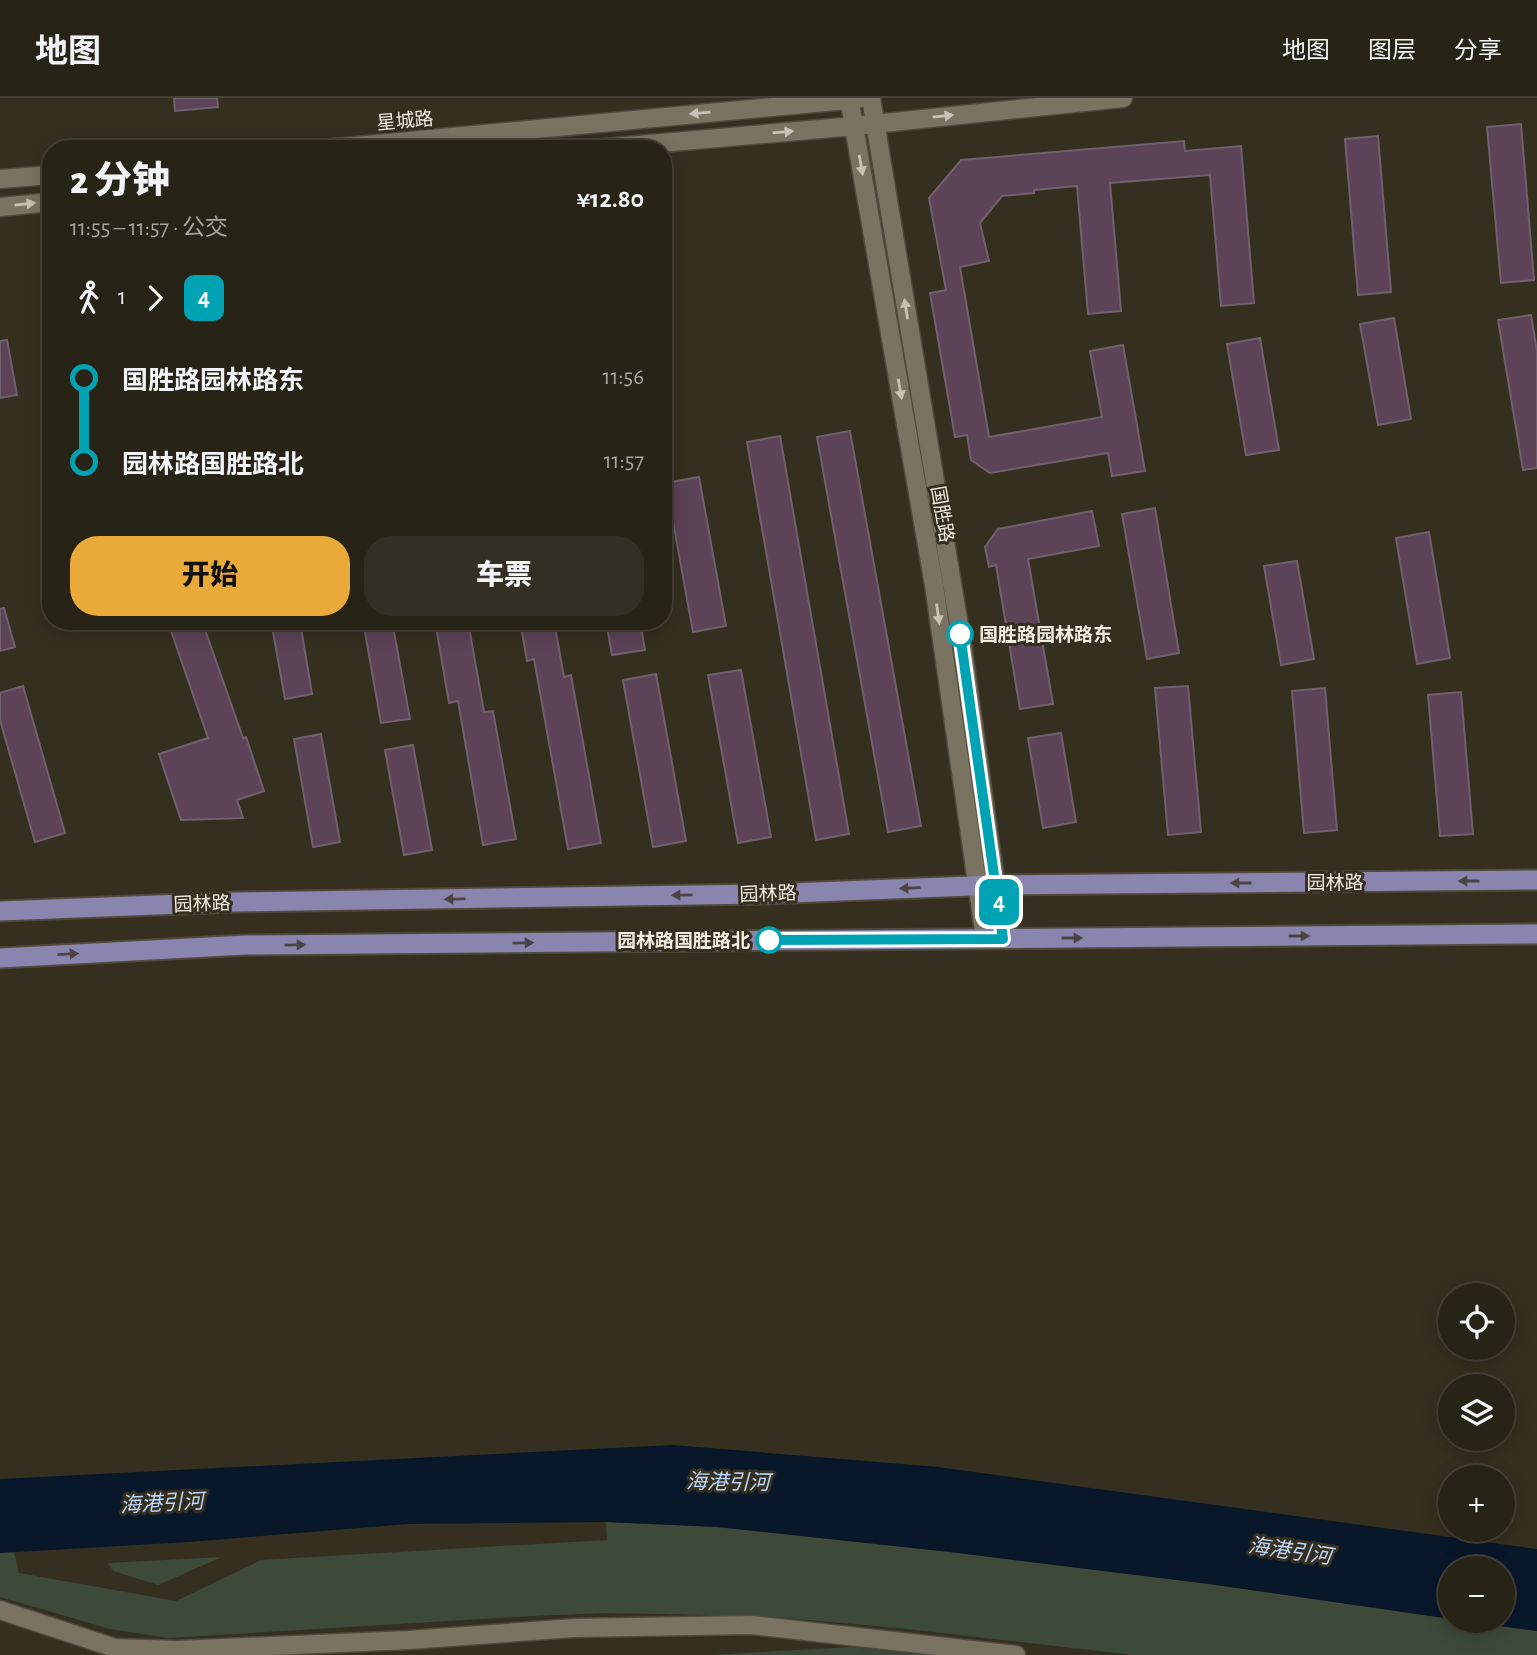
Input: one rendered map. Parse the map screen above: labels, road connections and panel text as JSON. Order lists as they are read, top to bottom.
{
  "streets": {
    "main road": ["园林路"],
    "street": ["星城路", "国胜路"]
  },
  "crossings": [
    ["星城路", "国胜路"],
    ["国胜路", "园林路"]
  ],
  "water": ["海港引河"],
  "places": ["国胜路园林路东", "园林路国胜路北"],
  "lines": ["bus line 4"],
  "page": {
    "header": "地图",
    "nav": ["地图", "图层", "分享"],
    "on_map": "4",
    "heading": ["2 分钟", "11:55 – 11:57 · 公交", "¥12.80"],
    "legs": ["1", "4"],
    "list": [
      {
        "name": "国胜路园林路东",
        "value": "11:56"
      },
      {
        "name": "园林路国胜路北",
        "value": "11:57"
      }
    ],
    "buttons": ["开始", "车票"],
    "map_buttons": ["+", "−"]
  }
}
